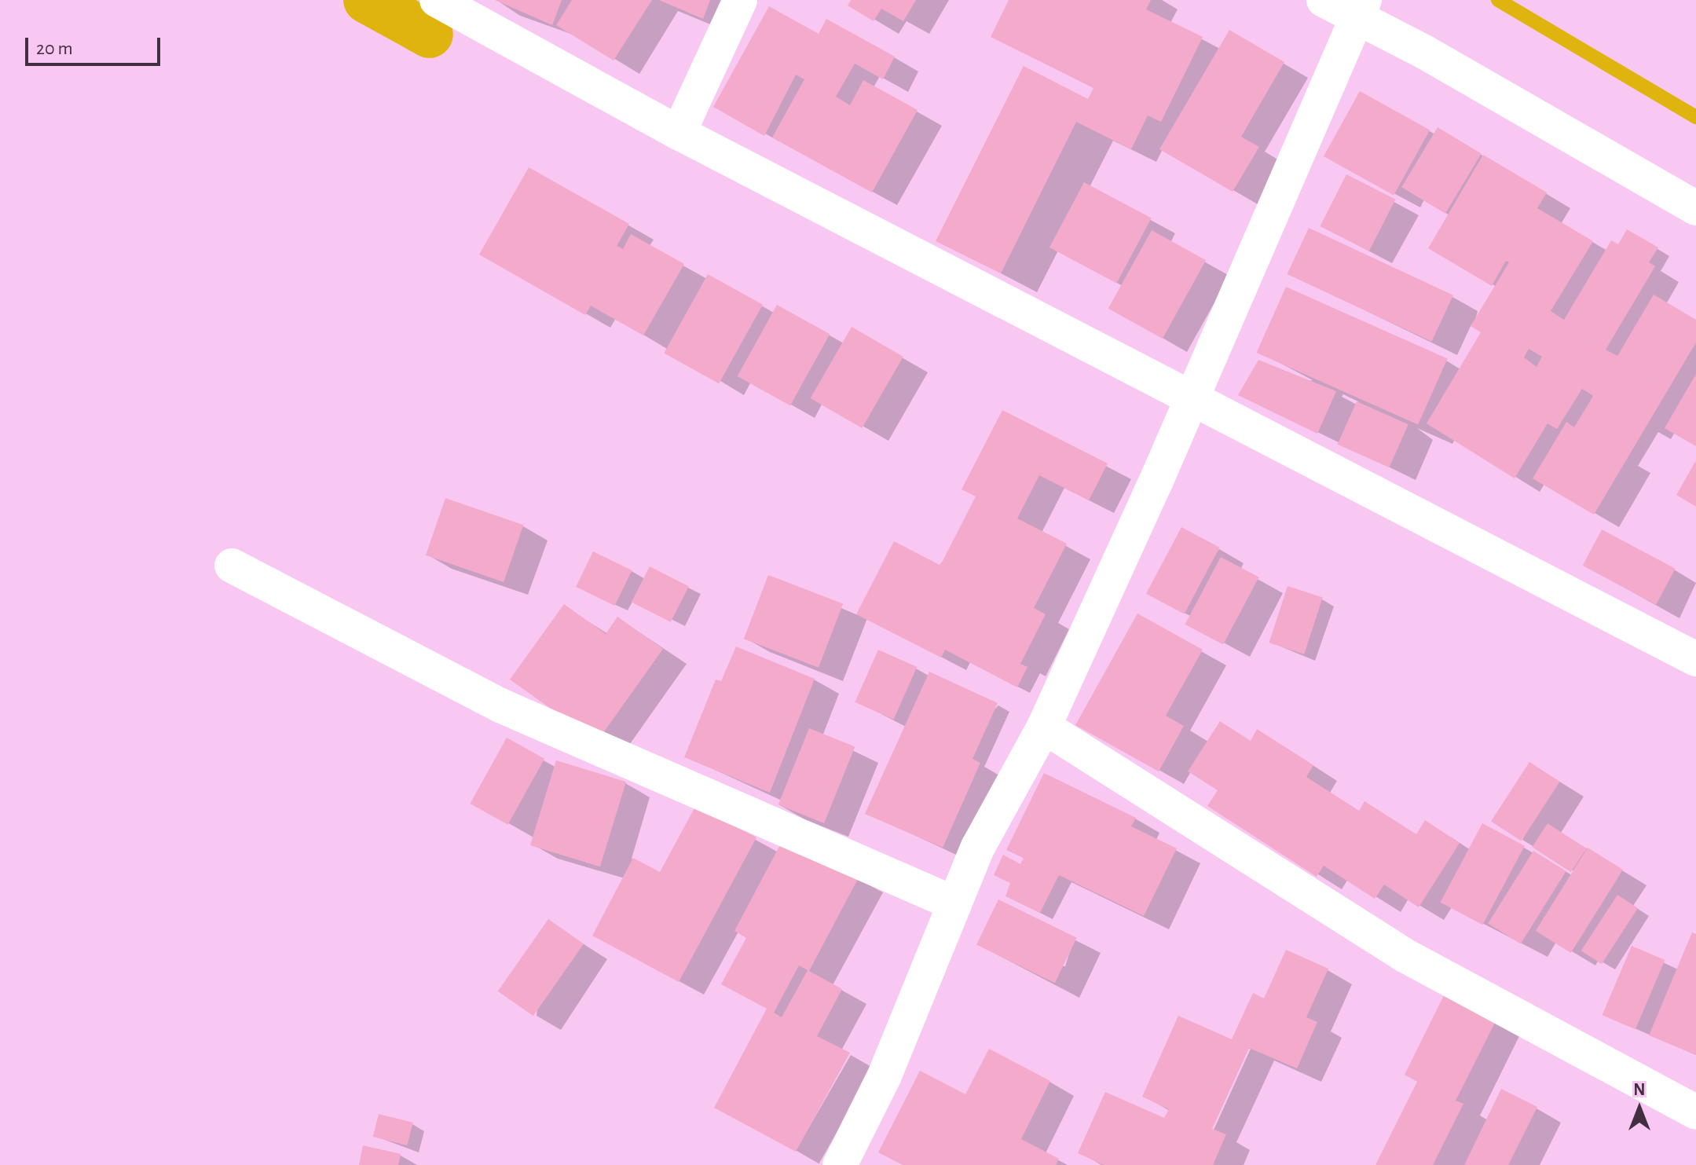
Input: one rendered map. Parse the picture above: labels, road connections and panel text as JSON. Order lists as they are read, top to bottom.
{
  "scale_bar": "20 m",
  "north": "top"
}
